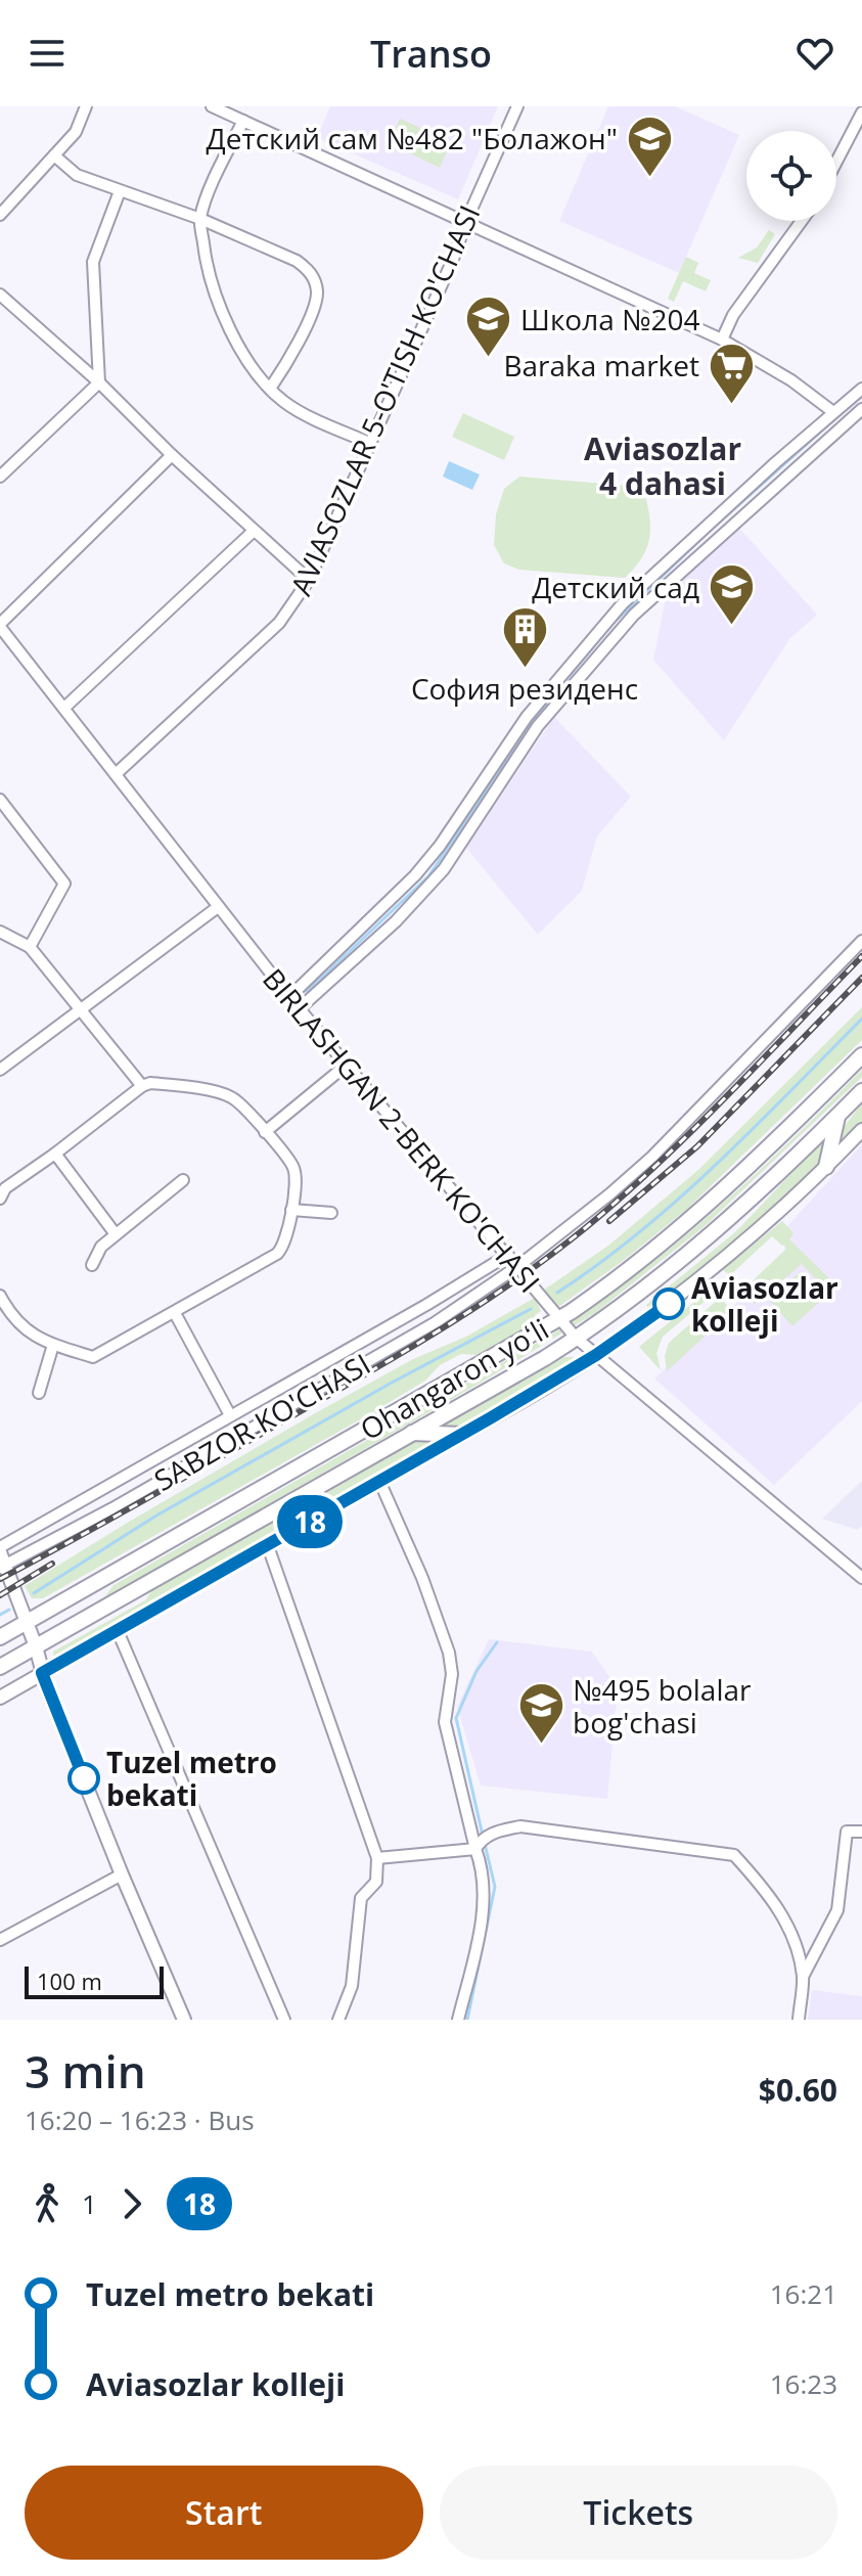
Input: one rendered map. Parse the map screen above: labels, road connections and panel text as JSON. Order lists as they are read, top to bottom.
{
  "streets": {
    "highway": ["Ohangaron yoʻli"],
    "street": ["AVIASOZLAR 5-O'TISH KO'CHASI", "BIRLASHGAN 2-BERK KO'CHASI", "SABZOR KO'CHASI"]
  },
  "crossings": [
    ["AVIASOZLAR 5-O'TISH KO'CHASI", "BIRLASHGAN 2-BERK KO'CHASI"],
    ["BIRLASHGAN 2-BERK KO'CHASI", "Ohangaron yoʻli"],
    ["BIRLASHGAN 2-BERK KO'CHASI", "SABZOR KO'CHASI"]
  ],
  "districts": ["Aviasozlar 4 dahasi"],
  "places": {
    "school or university": [
      "Детский сам №482 \"Болажон\"",
      "Школа №204",
      "Детский сад",
      "№495 bolalar bog'chasi"
    ],
    "supermarket": ["Baraka market"],
    "building": ["София резиденс"],
    "other": ["Aviasozlar kolleji", "Tuzel metro bekati"]
  },
  "lines": ["bus line 18"],
  "scale_bar": "100 m",
  "page": {
    "header": "Transo",
    "on_map": "18",
    "scale": "100 m",
    "heading": ["3 min", "16:20 – 16:23 · Bus", "$0.60"],
    "legs": ["1", "18"],
    "list": [
      {
        "name": "Tuzel metro bekati",
        "value": "16:21"
      },
      {
        "name": "Aviasozlar kolleji",
        "value": "16:23"
      }
    ],
    "buttons": ["Start", "Tickets"]
  }
}
